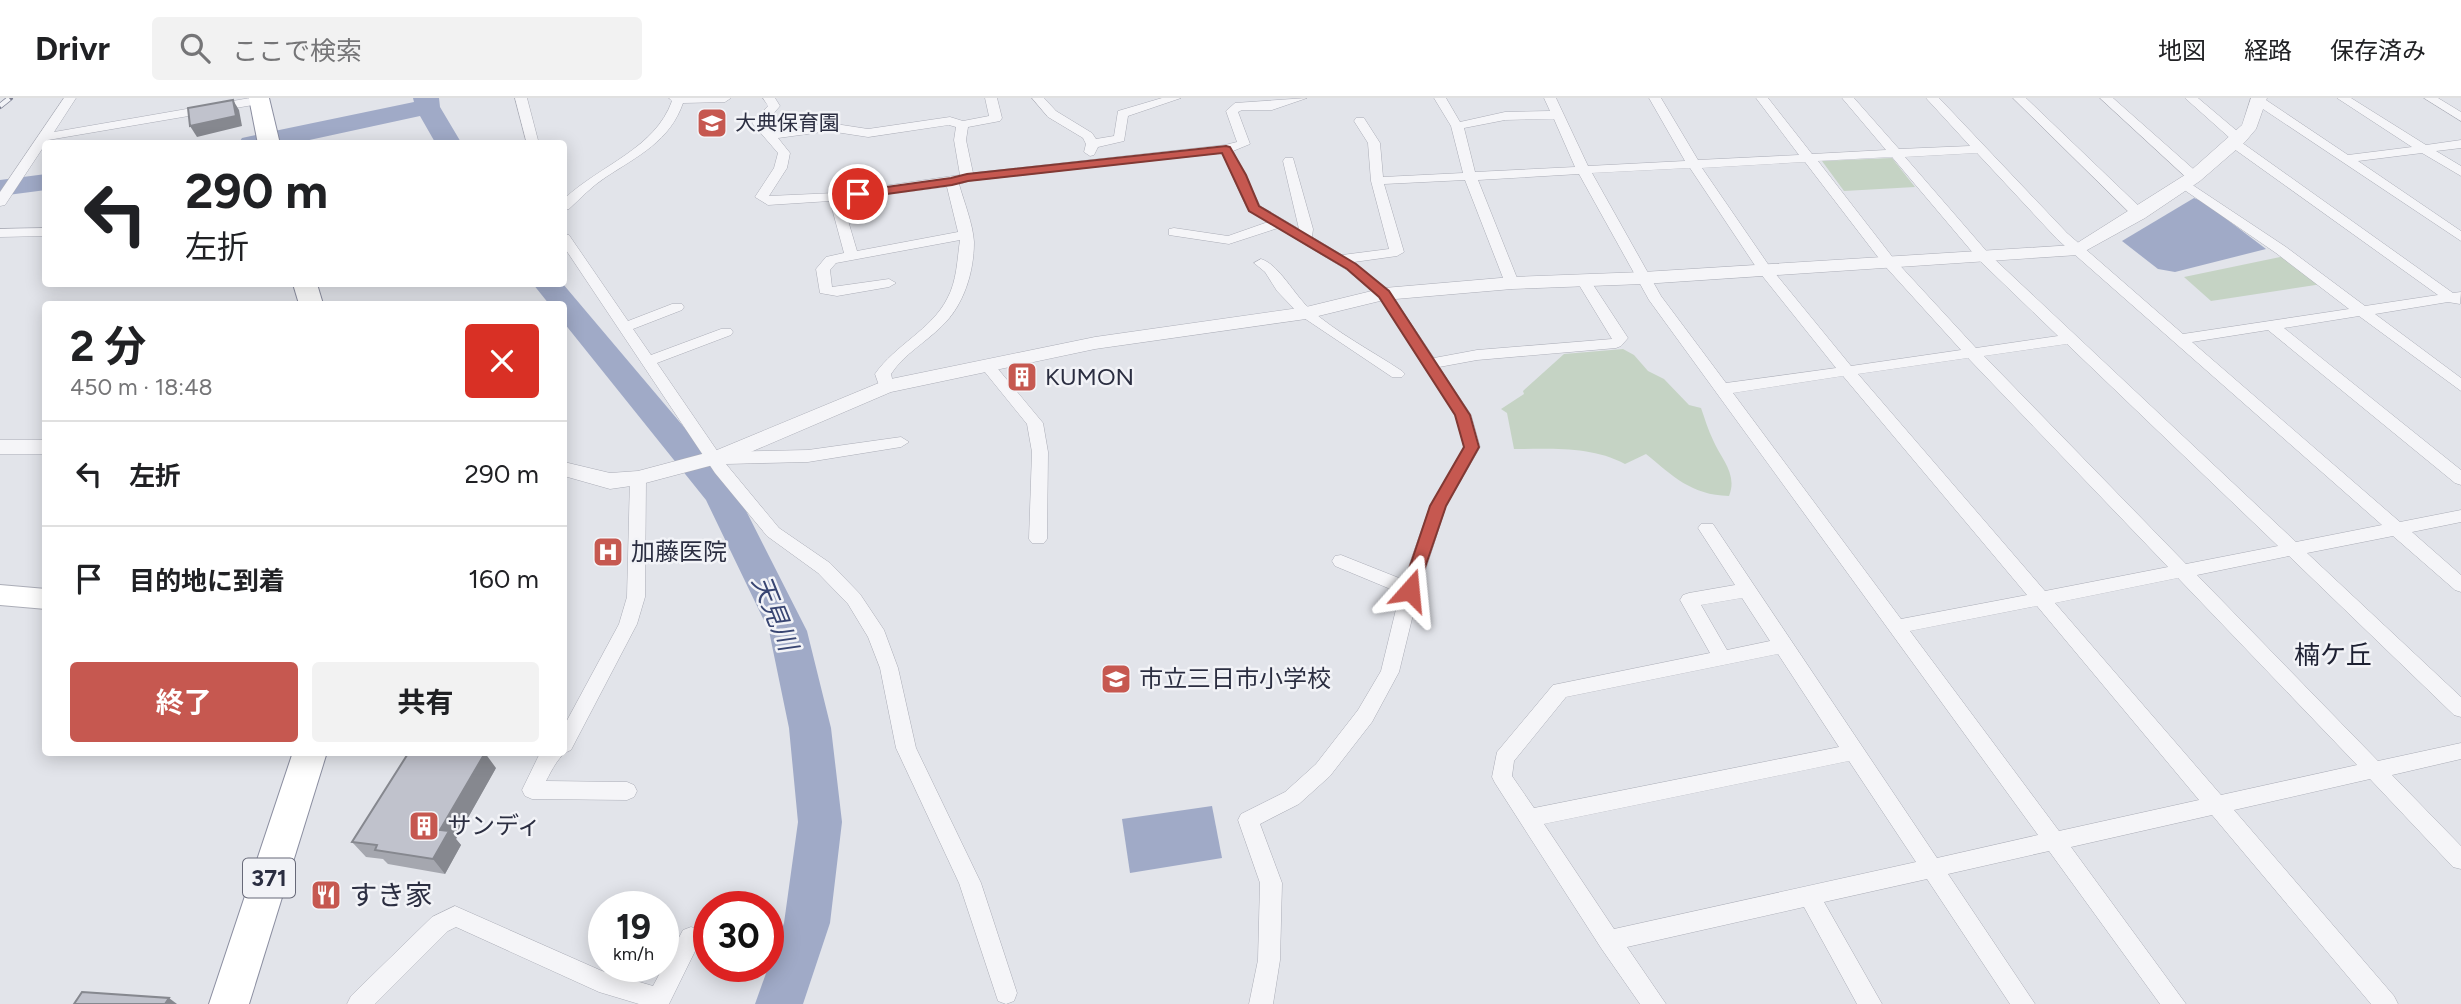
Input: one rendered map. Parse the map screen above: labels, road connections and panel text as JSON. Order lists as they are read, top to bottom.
{
  "streets": {
    "highway": ["371"]
  },
  "districts": ["楠ケ丘"],
  "water": ["天見川"],
  "places": {
    "school or university": ["大典保育園", "市立三日市小学校"],
    "building": ["KUMON", "サンディ"],
    "hospital": ["加藤医院"],
    "restaurant": ["すき家"]
  },
  "page": {
    "header": "Drivr",
    "search": "ここで検索",
    "nav": ["地図", "経路", "保存済み"],
    "turn": ["290 m", "左折"],
    "heading": ["2 分", "450 m · 18:48"],
    "list": [
      {
        "name": "左折",
        "value": "290 m"
      },
      {
        "name": "目的地に到着",
        "value": "160 m"
      }
    ],
    "buttons": ["終了", "共有"],
    "speed": "19 km/h",
    "limit": "30"
  }
}
